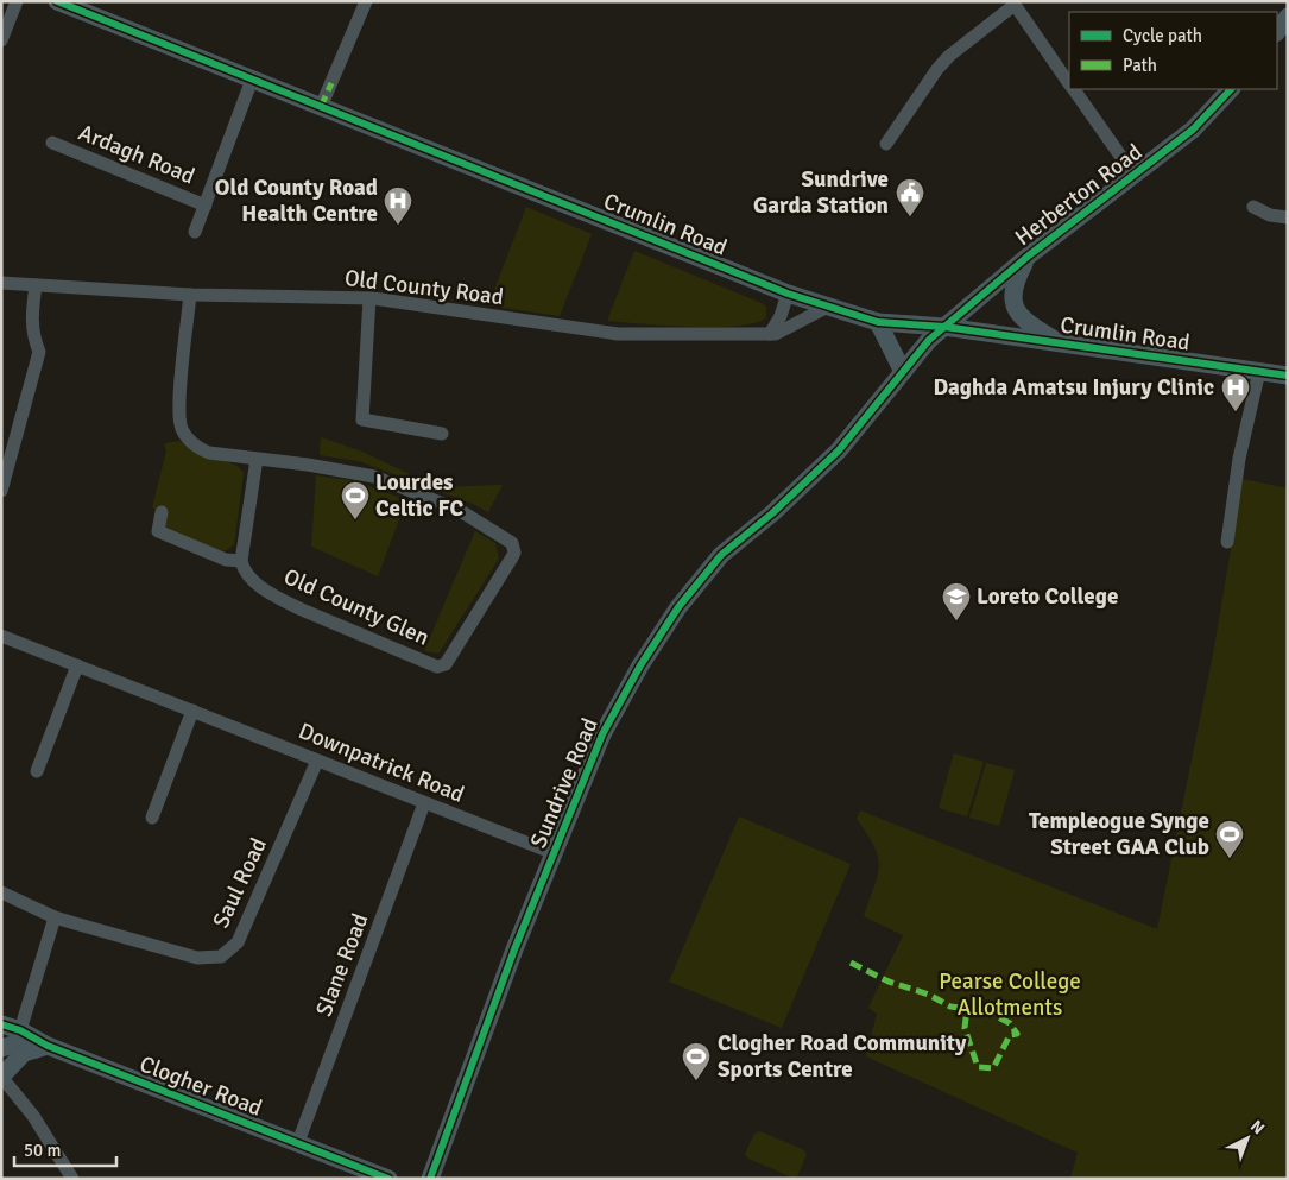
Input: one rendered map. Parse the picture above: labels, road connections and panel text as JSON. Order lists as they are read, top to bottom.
{
  "streets": {
    "street": [
      "Ardagh Road",
      "Herberton Road",
      "Crumlin Road",
      "Old County Road",
      "Old County Glen",
      "Downpatrick Road",
      "Sundrive Road",
      "Saul Road",
      "Slane Road",
      "Clogher Road"
    ]
  },
  "crossings": [
    ["Ardagh Road", "Crumlin Road"],
    ["Herberton Road", "Crumlin Road"],
    ["Herberton Road", "Sundrive Road"],
    ["Crumlin Road", "Old County Road"],
    ["Crumlin Road", "Sundrive Road"],
    ["Old County Road", "Old County Glen"],
    ["Downpatrick Road", "Sundrive Road"],
    ["Downpatrick Road", "Saul Road"],
    ["Downpatrick Road", "Slane Road"],
    ["Slane Road", "Clogher Road"]
  ],
  "parks": ["Pearse College Allotments"],
  "places": {
    "public building": ["Sundrive Garda Station"],
    "hospital": ["Old County Road Health Centre", "Daghda Amatsu Injury Clinic"],
    "sports": ["Lourdes Celtic FC", "Templeogue Synge Street GAA Club", "Clogher Road Community Sports Centre"],
    "school or university": ["Loreto College"]
  },
  "legend": ["Cycle path", "Path"],
  "scale_bar": "50 m",
  "north": "top right"
}
